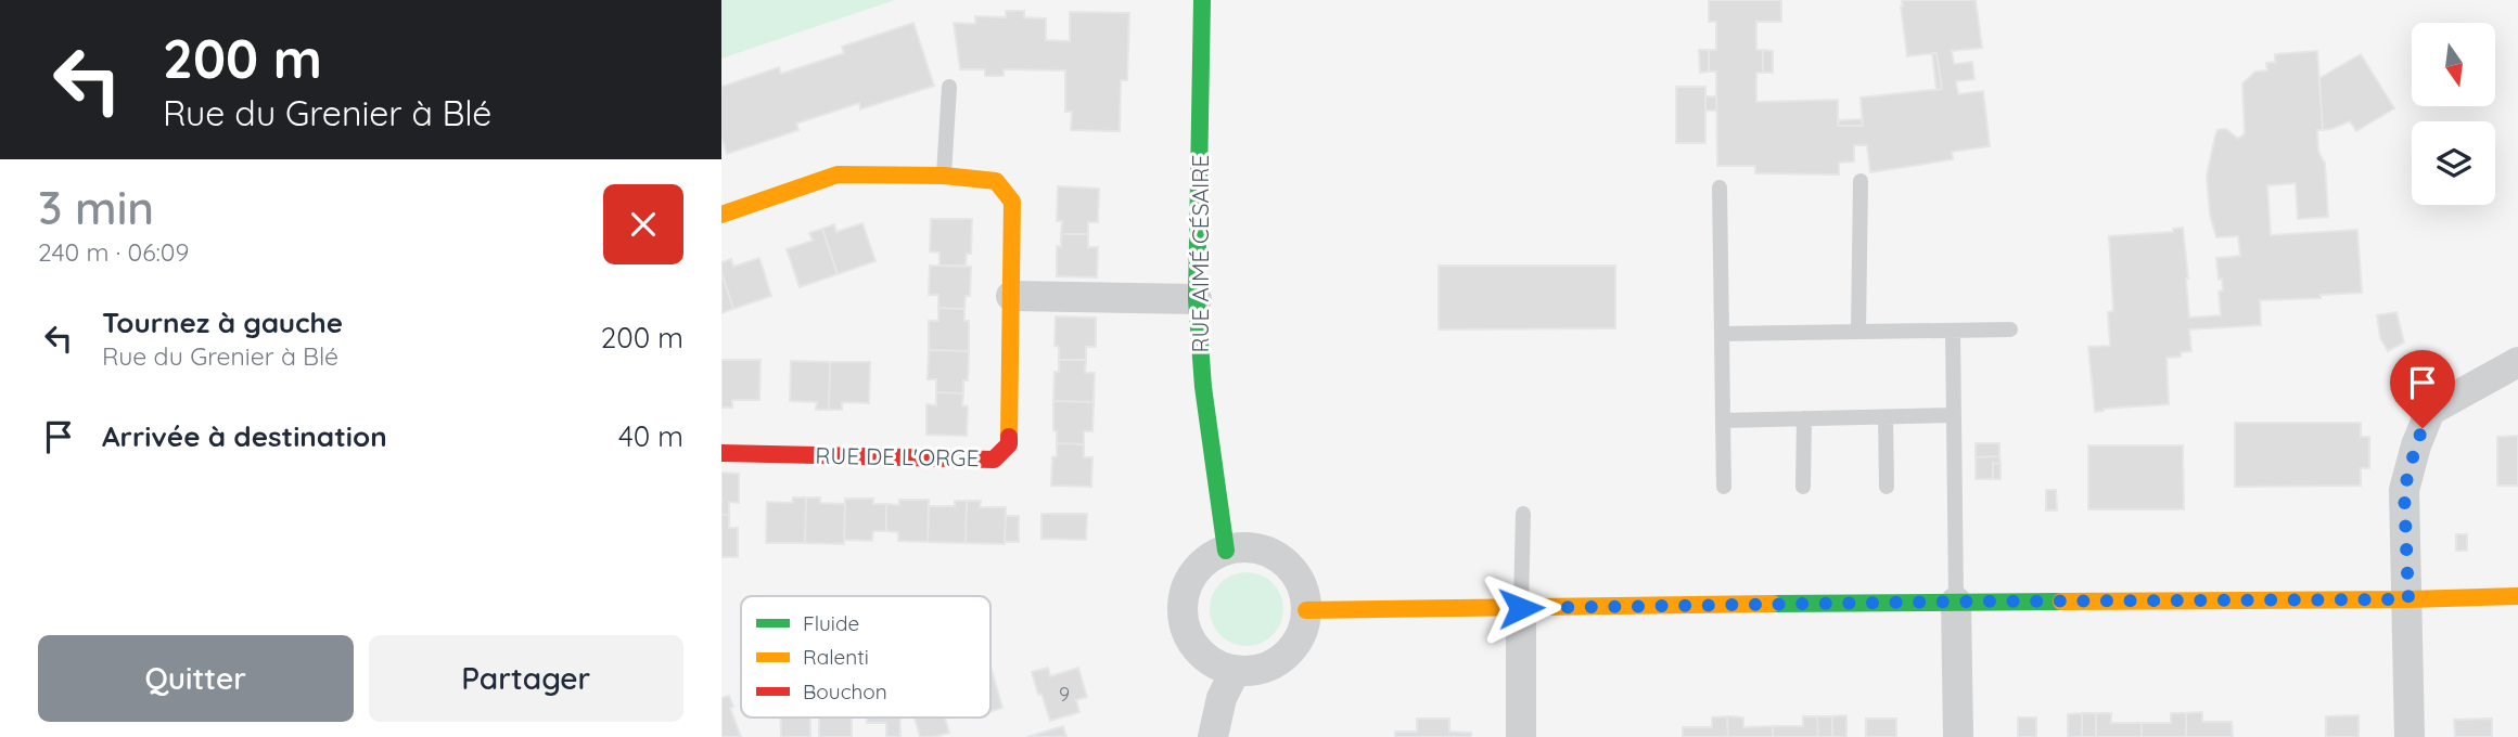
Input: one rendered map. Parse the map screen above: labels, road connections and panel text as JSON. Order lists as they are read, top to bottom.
{
  "streets": {
    "street": ["RUE AIMÉ CÉSAIRE", "RUE DE L'ORGE"]
  },
  "house_numbers": ["9"],
  "legend": ["Fluide", "Ralenti", "Bouchon"],
  "north": "bottom",
  "page": {
    "turn": ["200 m", "Rue du Grenier à Blé"],
    "heading": ["3 min", "240 m · 06:09"],
    "list": [
      {
        "name": "Tournez à gauche",
        "note": "Rue du Grenier à Blé",
        "value": "200 m"
      },
      {
        "name": "Arrivée à destination",
        "value": "40 m"
      }
    ],
    "buttons": ["Quitter", "Partager"]
  }
}
